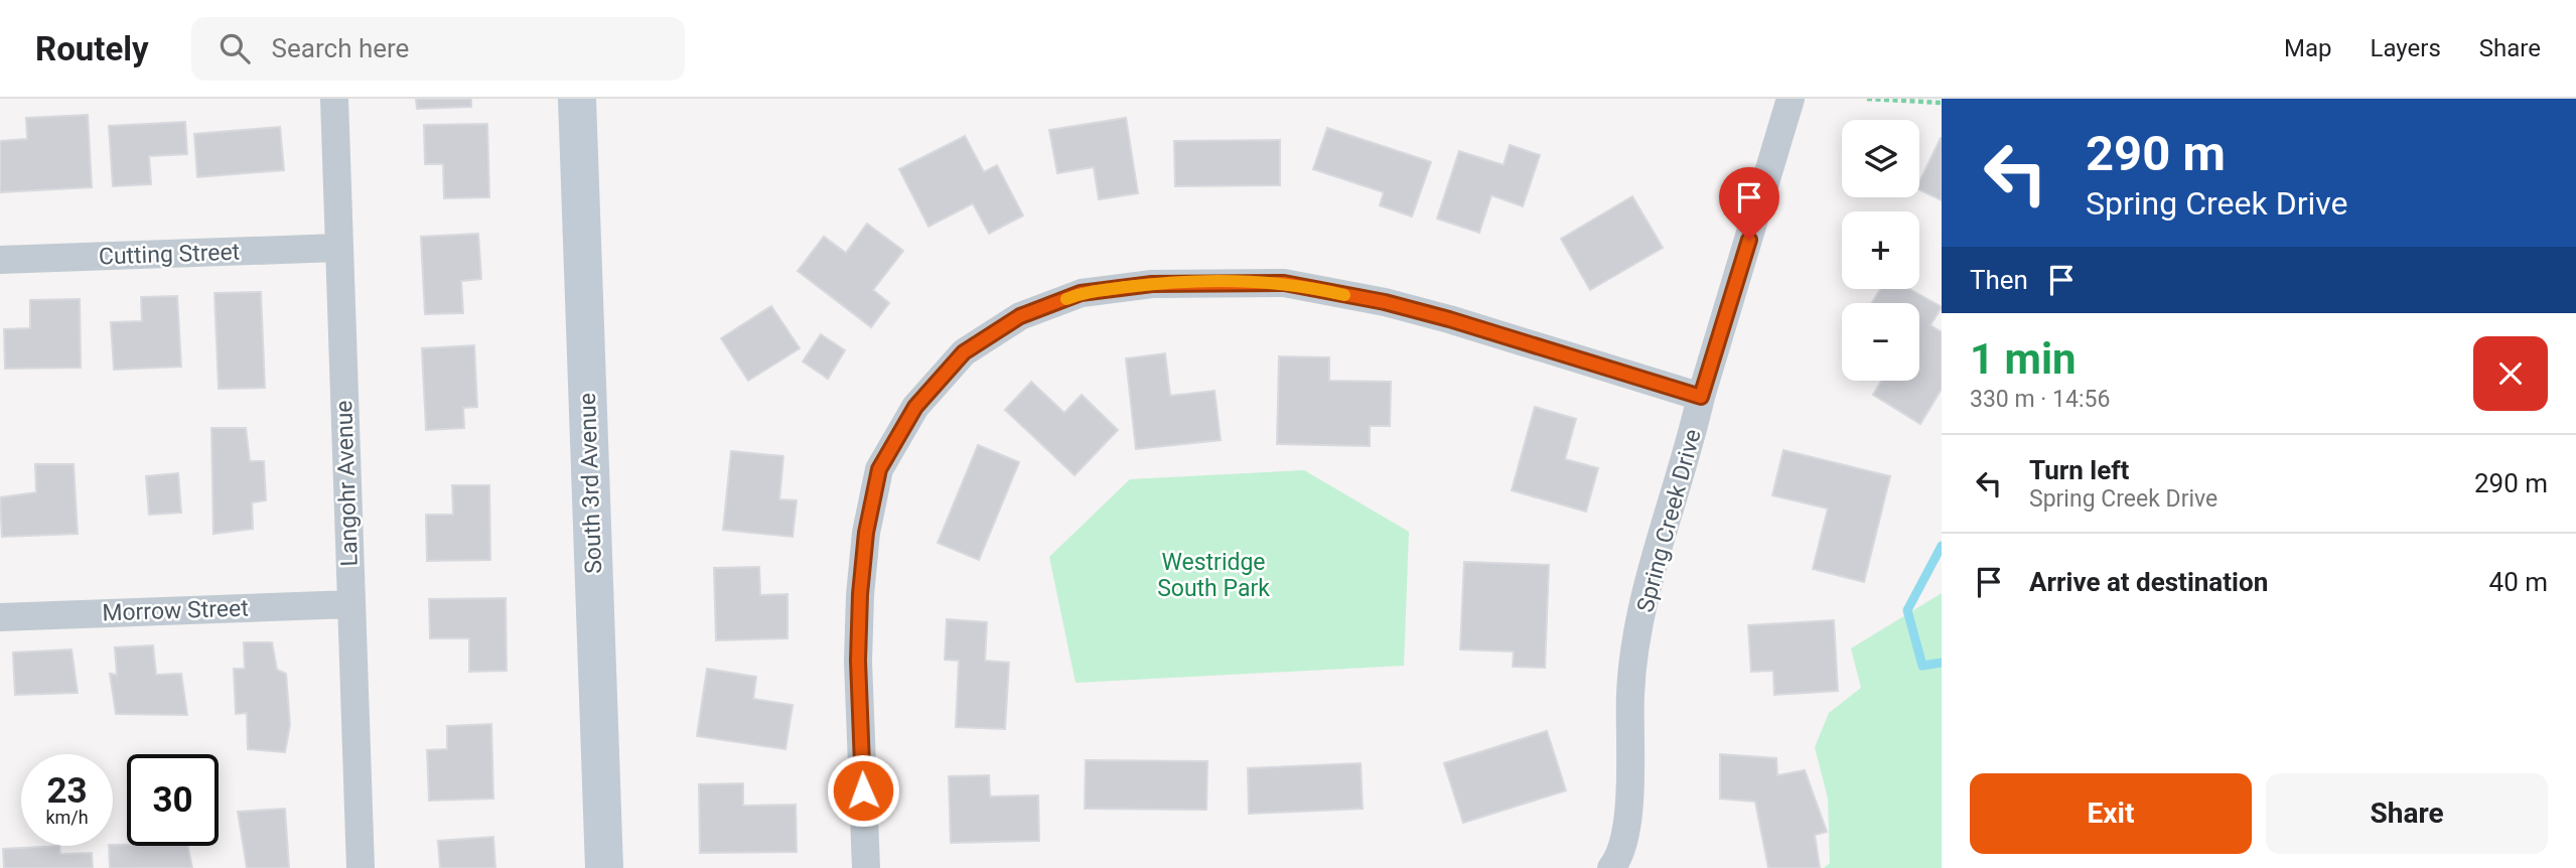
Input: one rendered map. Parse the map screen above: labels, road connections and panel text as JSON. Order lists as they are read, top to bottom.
{
  "streets": {
    "main road": ["South 3rd Avenue"],
    "street": [
      "Cutting Street",
      "Langohr Avenue",
      "Spring Creek Drive",
      "Morrow Street"
    ]
  },
  "crossings": [
    ["Cutting Street", "Langohr Avenue"],
    ["Langohr Avenue", "Morrow Street"]
  ],
  "parks": ["Westridge South Park"],
  "page": {
    "header": "Routely",
    "search": "Search here",
    "nav": ["Map", "Layers", "Share"],
    "turn": ["290 m", "Spring Creek Drive"],
    "map_buttons": ["+", "−"],
    "then": "Then",
    "heading": ["1 min", "330 m · 14:56"],
    "list": [
      {
        "name": "Turn left",
        "note": "Spring Creek Drive",
        "value": "290 m"
      },
      {
        "name": "Arrive at destination",
        "value": "40 m"
      }
    ],
    "speed": "23 km/h",
    "limit": "30",
    "buttons": ["Exit", "Share"]
  }
}
